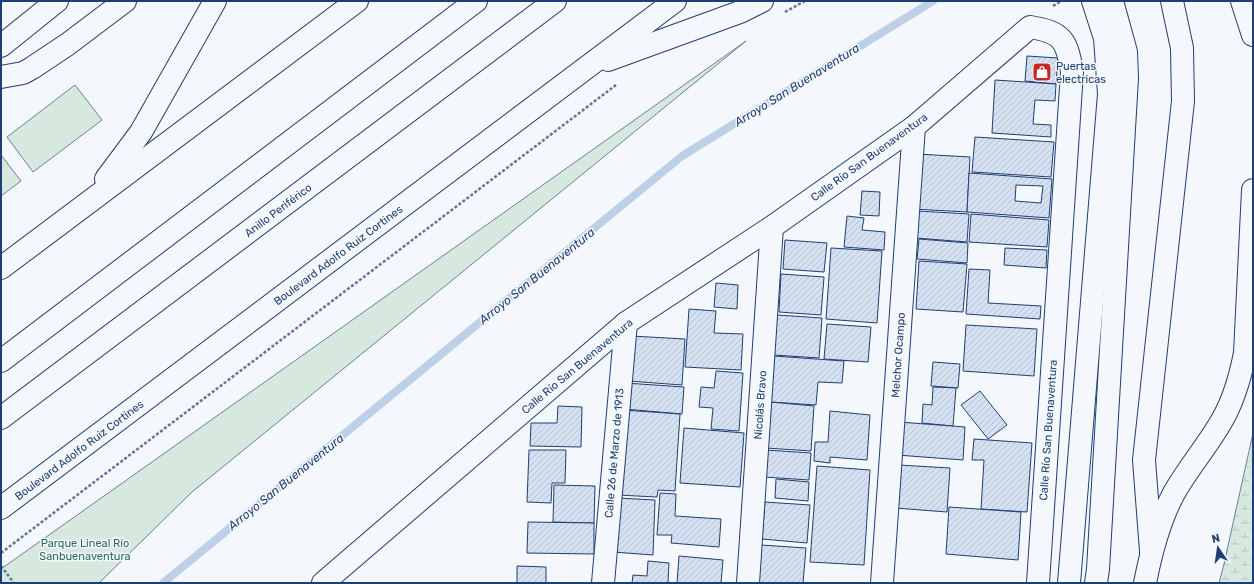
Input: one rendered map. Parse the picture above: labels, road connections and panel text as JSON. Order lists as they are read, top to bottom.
{
  "streets": {
    "main road": [
      "Calle Río San Buenaventura",
      "Anillo Periférico",
      "Boulevard Adolfo Ruiz Cortines",
      "Melchor Ocampo",
      "Nicolás Bravo",
      "Calle 26 de Marzo de 1913"
    ]
  },
  "crossings": [
    ["Calle Río San Buenaventura", "Melchor Ocampo"],
    ["Calle Río San Buenaventura", "Nicolás Bravo"],
    ["Calle Río San Buenaventura", "Calle 26 de Marzo de 1913"]
  ],
  "water": ["Arroyo San Buenaventura"],
  "parks": ["Parque Lineal Río Sanbuenaventura"],
  "places": {
    "shop": ["Puertas electricas"]
  },
  "north": "top"
}
